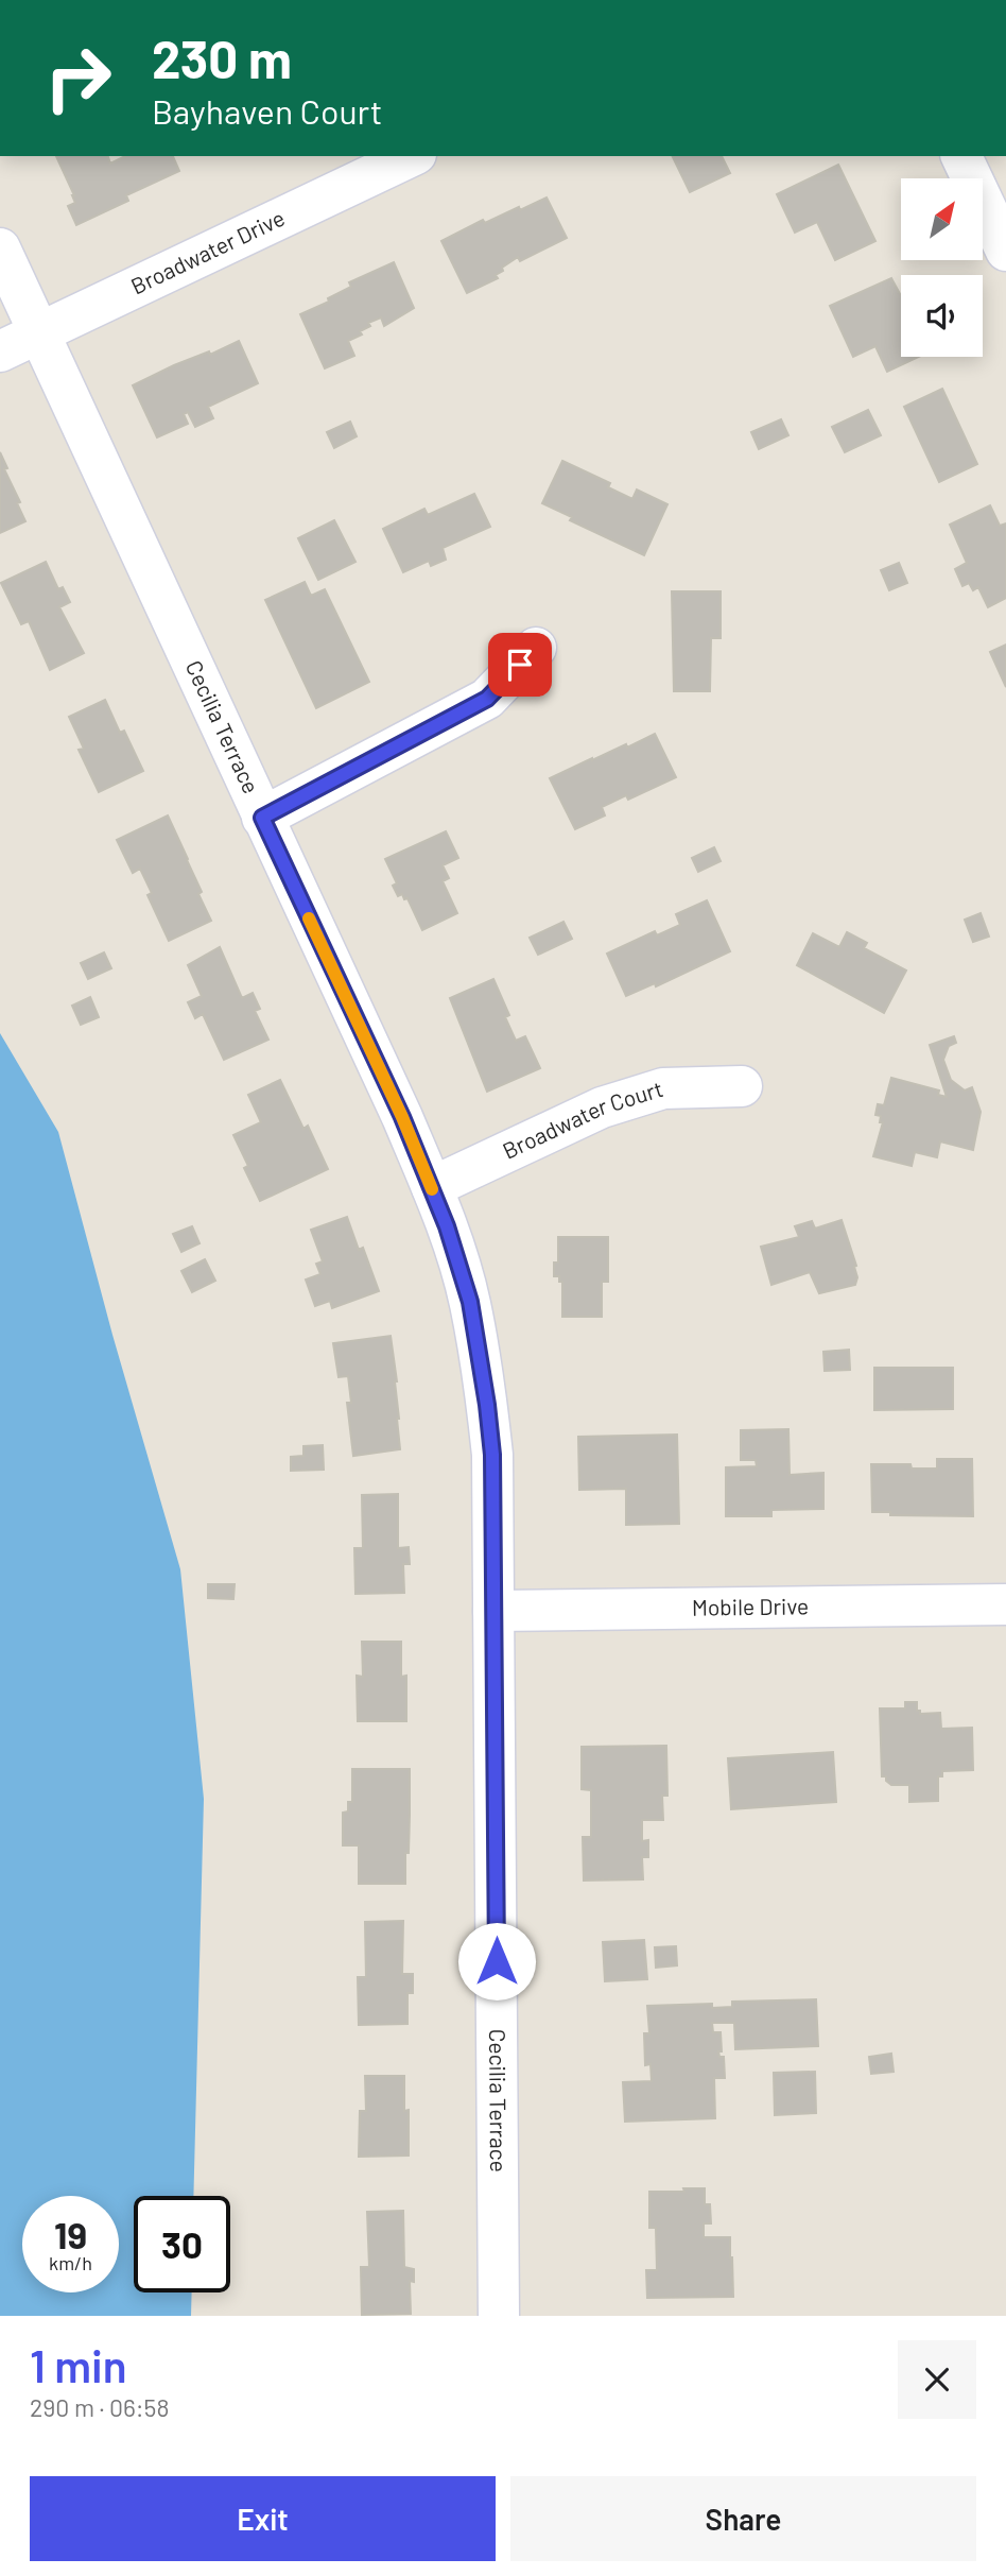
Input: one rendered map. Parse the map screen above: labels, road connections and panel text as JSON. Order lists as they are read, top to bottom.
{
  "streets": {
    "street": [
      "Broadwater Drive",
      "Cecilia Terrace",
      "Broadwater Court",
      "Mobile Drive"
    ]
  },
  "crossings": [
    ["Broadwater Drive", "Cecilia Terrace"],
    ["Cecilia Terrace", "Broadwater Court"],
    ["Cecilia Terrace", "Mobile Drive"]
  ],
  "north": "top right",
  "page": {
    "turn": ["230 m", "Bayhaven Court"],
    "speed": "19 km/h",
    "limit": "30",
    "heading": ["1 min", "290 m · 06:58"],
    "buttons": ["Exit", "Share"]
  }
}
